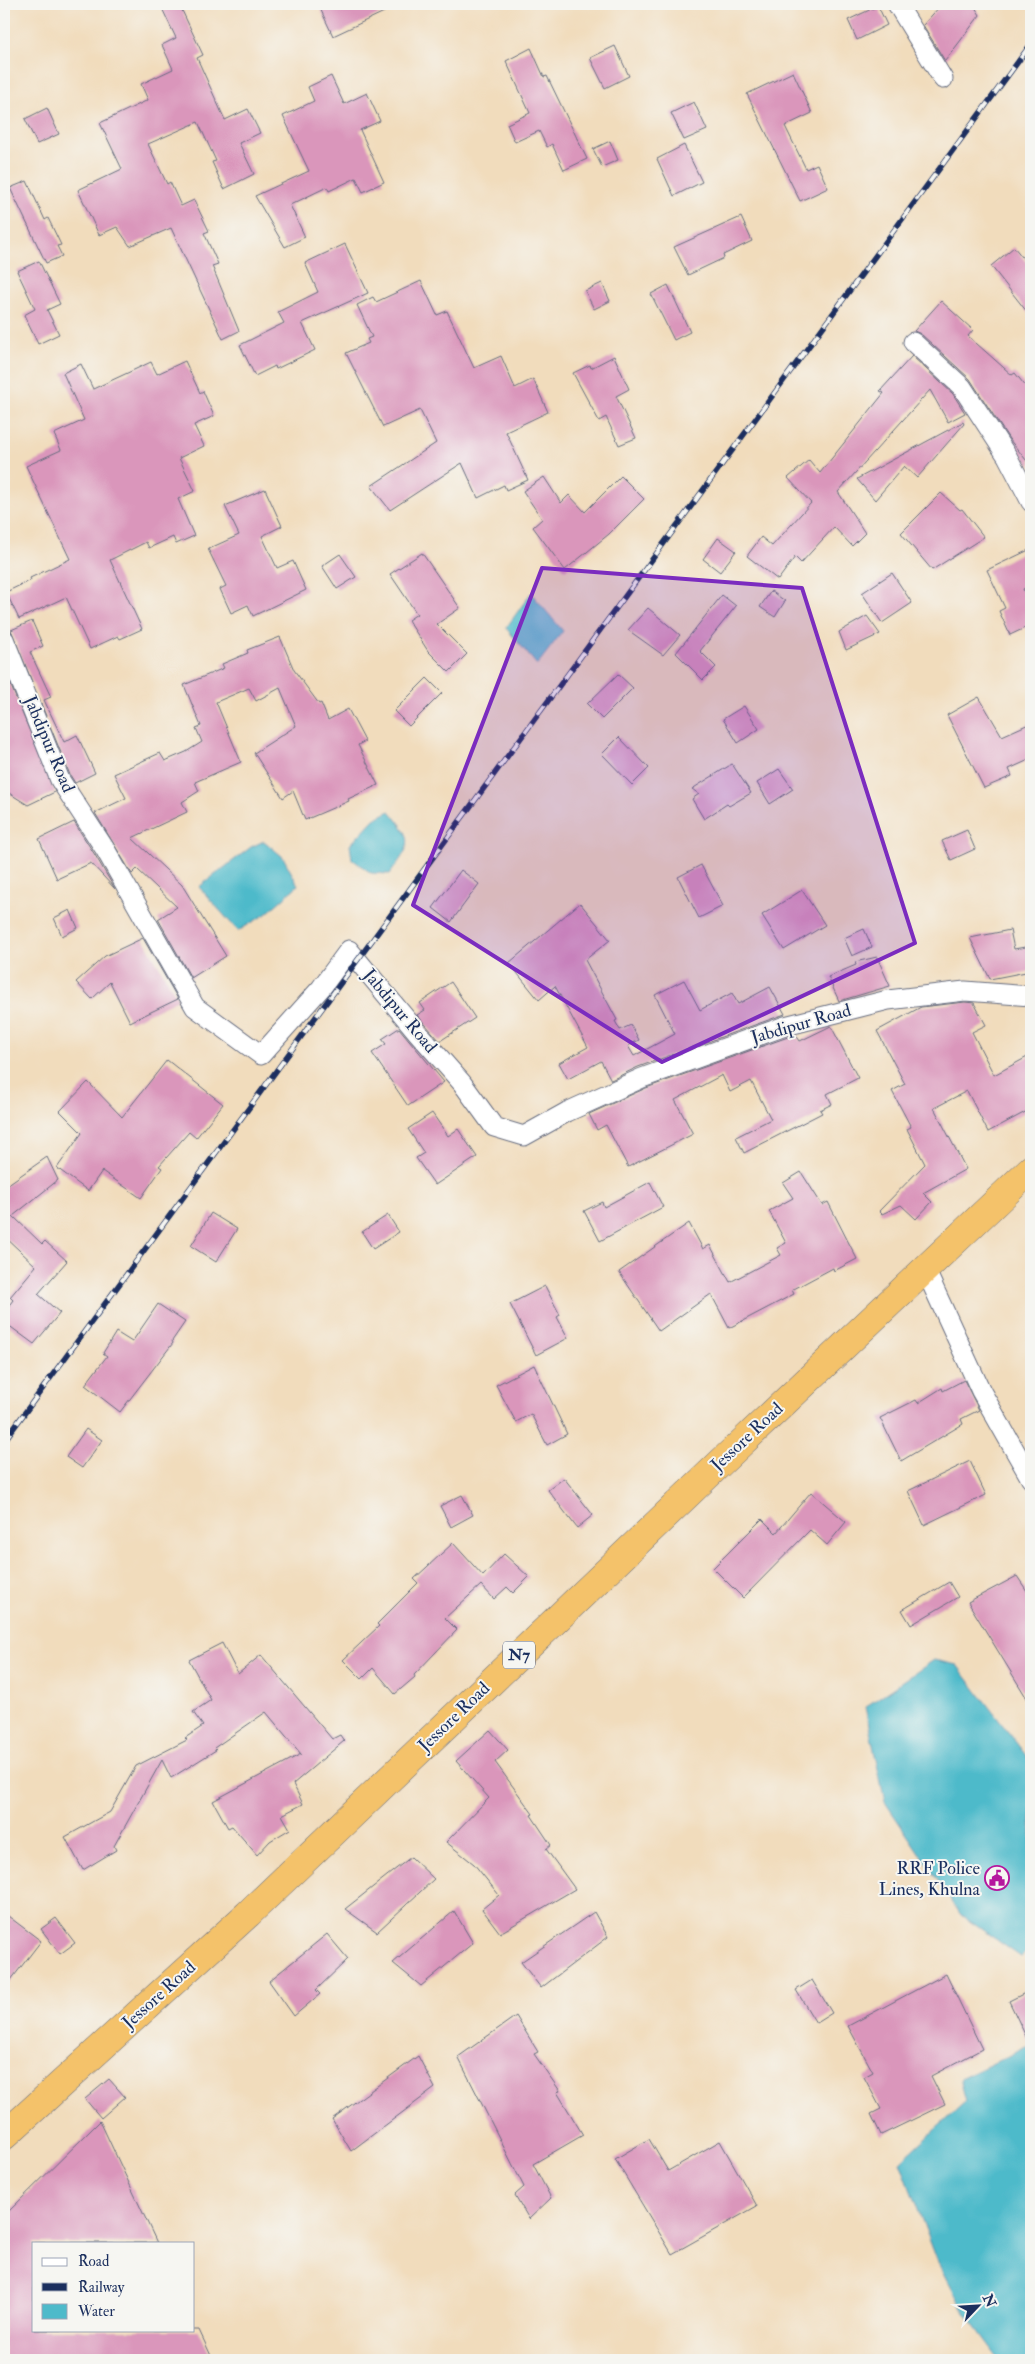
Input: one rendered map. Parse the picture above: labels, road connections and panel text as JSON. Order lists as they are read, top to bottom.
{
  "streets": {
    "highway": ["Jessore Road", "N7"],
    "street": ["Jabdipur Road"]
  },
  "places": {
    "public building": ["RRF Police Lines, Khulna"]
  },
  "legend": ["Road", "Railway", "Water"],
  "north": "top right"
}
